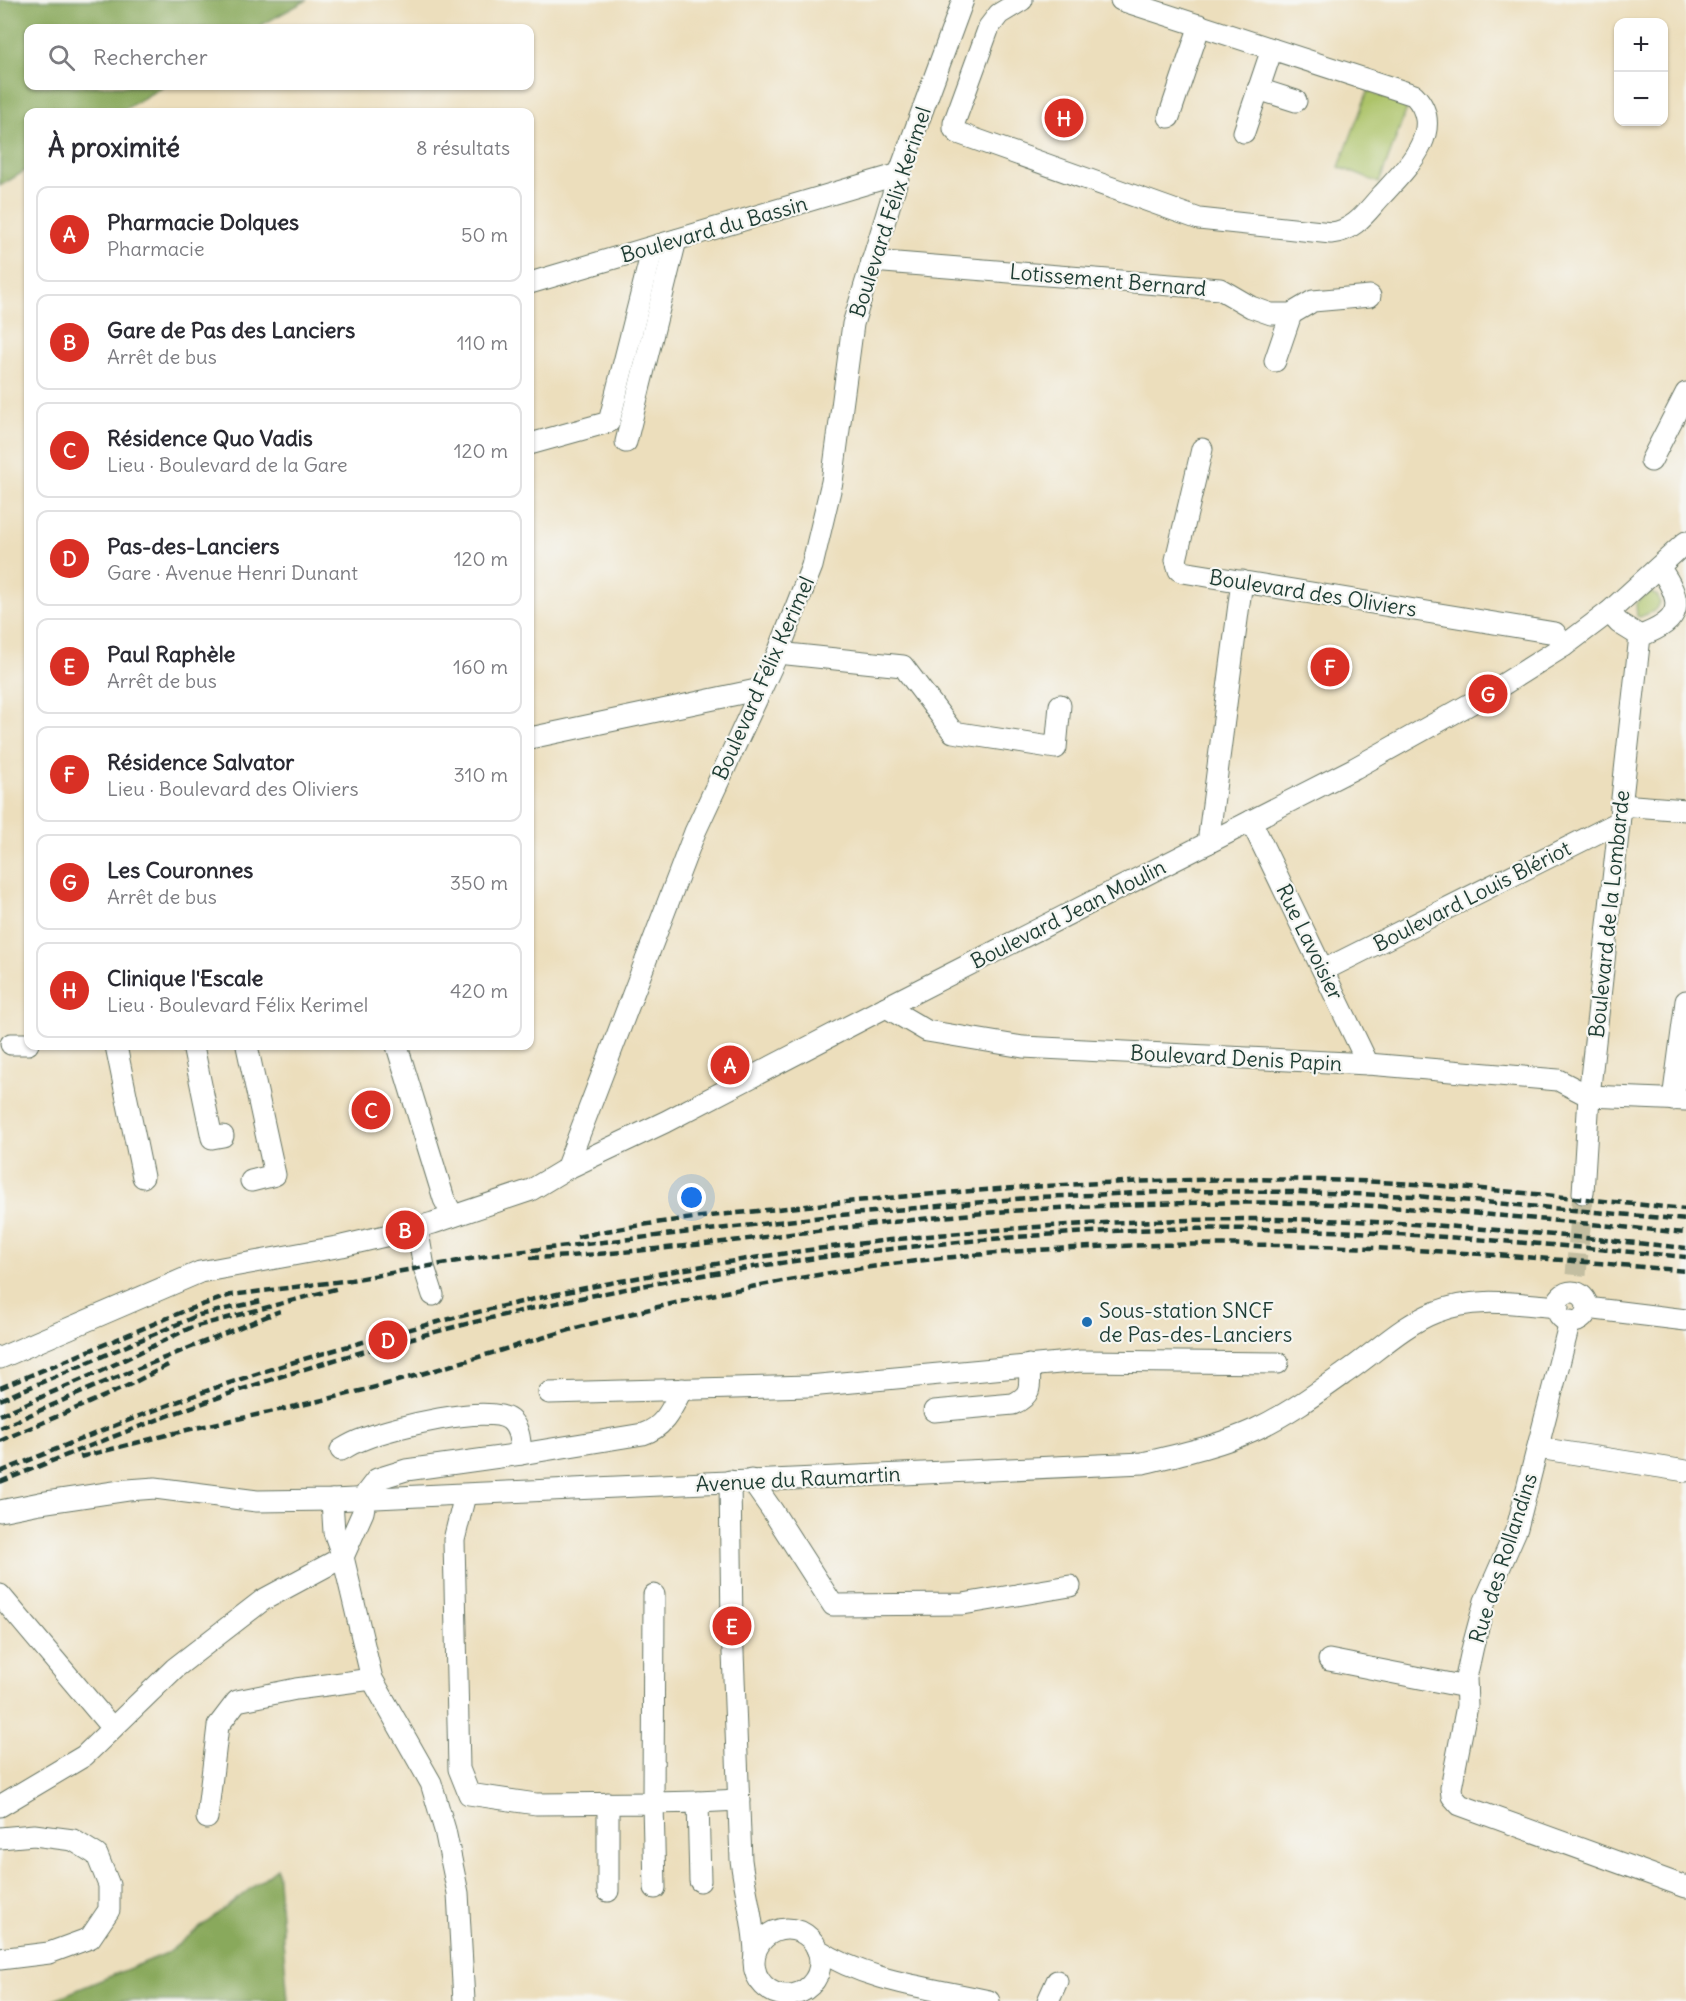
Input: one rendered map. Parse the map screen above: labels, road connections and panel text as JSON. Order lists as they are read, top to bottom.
{
  "streets": {
    "street": [
      "Boulevard Félix Kerimel",
      "Boulevard du Bassin",
      "Lotissement Bernard",
      "Boulevard des Oliviers",
      "Boulevard Louis Blériot",
      "Boulevard Jean Moulin",
      "Boulevard de la Lombarde",
      "Rue Lavoisier",
      "Boulevard Denis Papin",
      "Avenue du Raumartin",
      "Rue des Rollandins"
    ]
  },
  "crossings": [
    ["Boulevard Félix Kerimel", "Boulevard du Bassin"],
    ["Boulevard Félix Kerimel", "Lotissement Bernard"],
    ["Boulevard Félix Kerimel", "Boulevard Jean Moulin"],
    ["Boulevard des Oliviers", "Boulevard Jean Moulin"],
    ["Boulevard Louis Blériot", "Boulevard de la Lombarde"],
    ["Boulevard Louis Blériot", "Rue Lavoisier"],
    ["Boulevard Jean Moulin", "Rue Lavoisier"],
    ["Boulevard Jean Moulin", "Boulevard Denis Papin"],
    ["Boulevard de la Lombarde", "Boulevard Denis Papin"],
    ["Rue Lavoisier", "Boulevard Denis Papin"],
    ["Avenue du Raumartin", "Rue des Rollandins"]
  ],
  "places": ["Sous-station SNCF de Pas-des-Lanciers"],
  "page": {
    "map_buttons": ["+", "−"],
    "search": "Rechercher",
    "pins": [
      "H",
      "F",
      "G",
      "A",
      "C",
      "B",
      "D",
      "E"
    ],
    "heading": ["À proximité", "8 résultats"],
    "list": [
      {
        "mark": "A",
        "name": "Pharmacie Dolques",
        "note": "Pharmacie",
        "value": "50 m"
      },
      {
        "mark": "B",
        "name": "Gare de Pas des Lanciers",
        "note": "Arrêt de bus",
        "value": "110 m"
      },
      {
        "mark": "C",
        "name": "Résidence Quo Vadis",
        "note": "Lieu · Boulevard de la Gare",
        "value": "120 m"
      },
      {
        "mark": "D",
        "name": "Pas-des-Lanciers",
        "note": "Gare · Avenue Henri Dunant",
        "value": "120 m"
      },
      {
        "mark": "E",
        "name": "Paul Raphèle",
        "note": "Arrêt de bus",
        "value": "160 m"
      },
      {
        "mark": "F",
        "name": "Résidence Salvator",
        "note": "Lieu · Boulevard des Oliviers",
        "value": "310 m"
      },
      {
        "mark": "G",
        "name": "Les Couronnes",
        "note": "Arrêt de bus",
        "value": "350 m"
      },
      {
        "mark": "H",
        "name": "Clinique l'Escale",
        "note": "Lieu · Boulevard Félix Kerimel",
        "value": "420 m"
      }
    ]
  }
}
